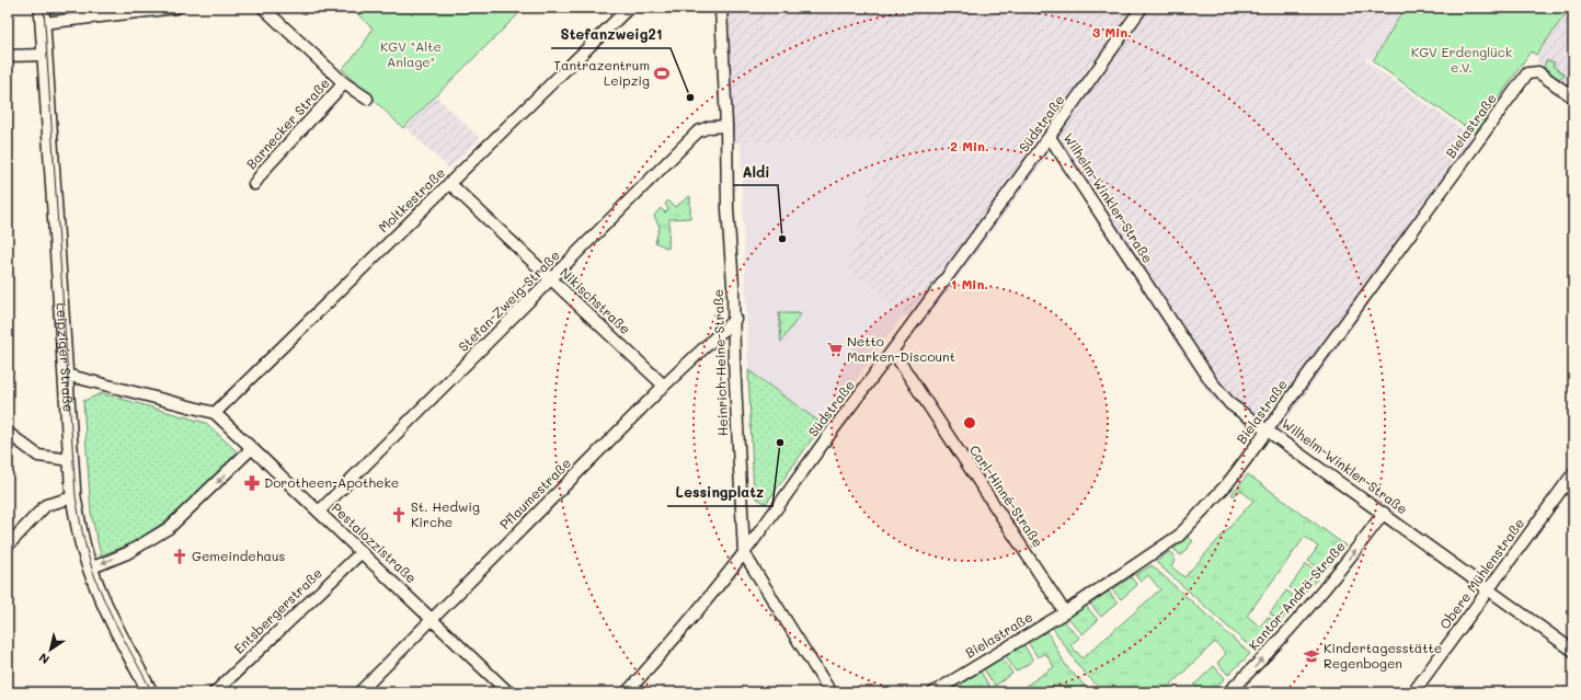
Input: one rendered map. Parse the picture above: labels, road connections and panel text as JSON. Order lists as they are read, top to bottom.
{
  "streets": {
    "street": [
      "Barnecker Straße",
      "Südstraße",
      "Bielastraße",
      "Wilhelm-Winkler-Straße",
      "Moltkestraße",
      "Stefan-Zweig-Straße",
      "Nikischstraße",
      "Leipziger Straße",
      "Heinrich-Heine-Straße",
      "Pflaumestraße",
      "Carl-Hinné-Straße",
      "Pestalozzistraße",
      "Obere Mühlenstraße",
      "Kantor-Andrä-Straße",
      "Entsbergerstraße"
    ]
  },
  "crossings": [
    ["Südstraße", "Wilhelm-Winkler-Straße"],
    ["Südstraße", "Heinrich-Heine-Straße"],
    ["Südstraße", "Carl-Hinné-Straße"],
    ["Bielastraße", "Wilhelm-Winkler-Straße"],
    ["Bielastraße", "Carl-Hinné-Straße"],
    ["Wilhelm-Winkler-Straße", "Obere Mühlenstraße"],
    ["Wilhelm-Winkler-Straße", "Kantor-Andrä-Straße"],
    ["Moltkestraße", "Nikischstraße"],
    ["Moltkestraße", "Pestalozzistraße"],
    ["Stefan-Zweig-Straße", "Nikischstraße"],
    ["Stefan-Zweig-Straße", "Heinrich-Heine-Straße"],
    ["Stefan-Zweig-Straße", "Pestalozzistraße"],
    ["Nikischstraße", "Pflaumestraße"],
    ["Leipziger Straße", "Pestalozzistraße"],
    ["Heinrich-Heine-Straße", "Pflaumestraße"],
    ["Pflaumestraße", "Pestalozzistraße"],
    ["Pestalozzistraße", "Entsbergerstraße"]
  ],
  "one_way": ["Kantor-Andrä-Straße"],
  "parks": ["KGV \"Alte Anlage\"", "KGV Erdenglück e.V."],
  "places": {
    "sports": ["Tantrazentrum Leipzig"],
    "other": ["Stefanzweig21", "Aldi", "Lessingplatz"],
    "supermarket": ["Netto Marken-Discount"],
    "pharmacy": ["Dorotheen-Apotheke"],
    "church": ["St. Hedwig Kirche", "Gemeindehaus"],
    "school or university": ["Kindertagesstätte Regenbogen"]
  },
  "north": "bottom left",
  "rings": ["3 Min.", "2 Min.", "1 Min."]
}
